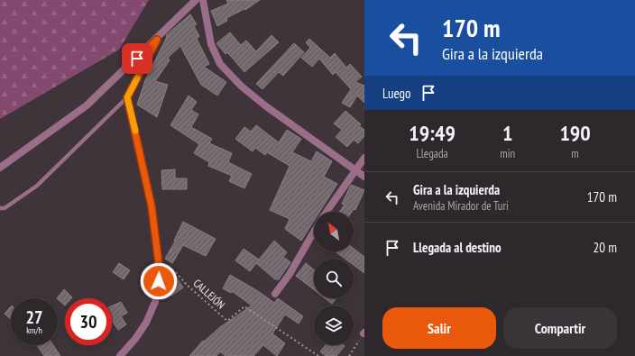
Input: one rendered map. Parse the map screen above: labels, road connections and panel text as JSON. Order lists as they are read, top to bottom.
{
  "streets": {
    "path": ["CALLEJÓN"]
  },
  "north": "top left",
  "page": {
    "turn": ["170 m", "Gira a la izquierda"],
    "then": "Luego",
    "eta": [
      "19:49",
      "Llegada",
      "1",
      "min",
      "190",
      "m"
    ],
    "list": [
      {
        "name": "Gira a la izquierda",
        "note": "Avenida Mirador de Turi",
        "value": "170 m"
      },
      {
        "name": "Llegada al destino",
        "value": "20 m"
      }
    ],
    "speed": "27 km/h",
    "limit": "30",
    "buttons": ["Salir", "Compartir"]
  }
}
